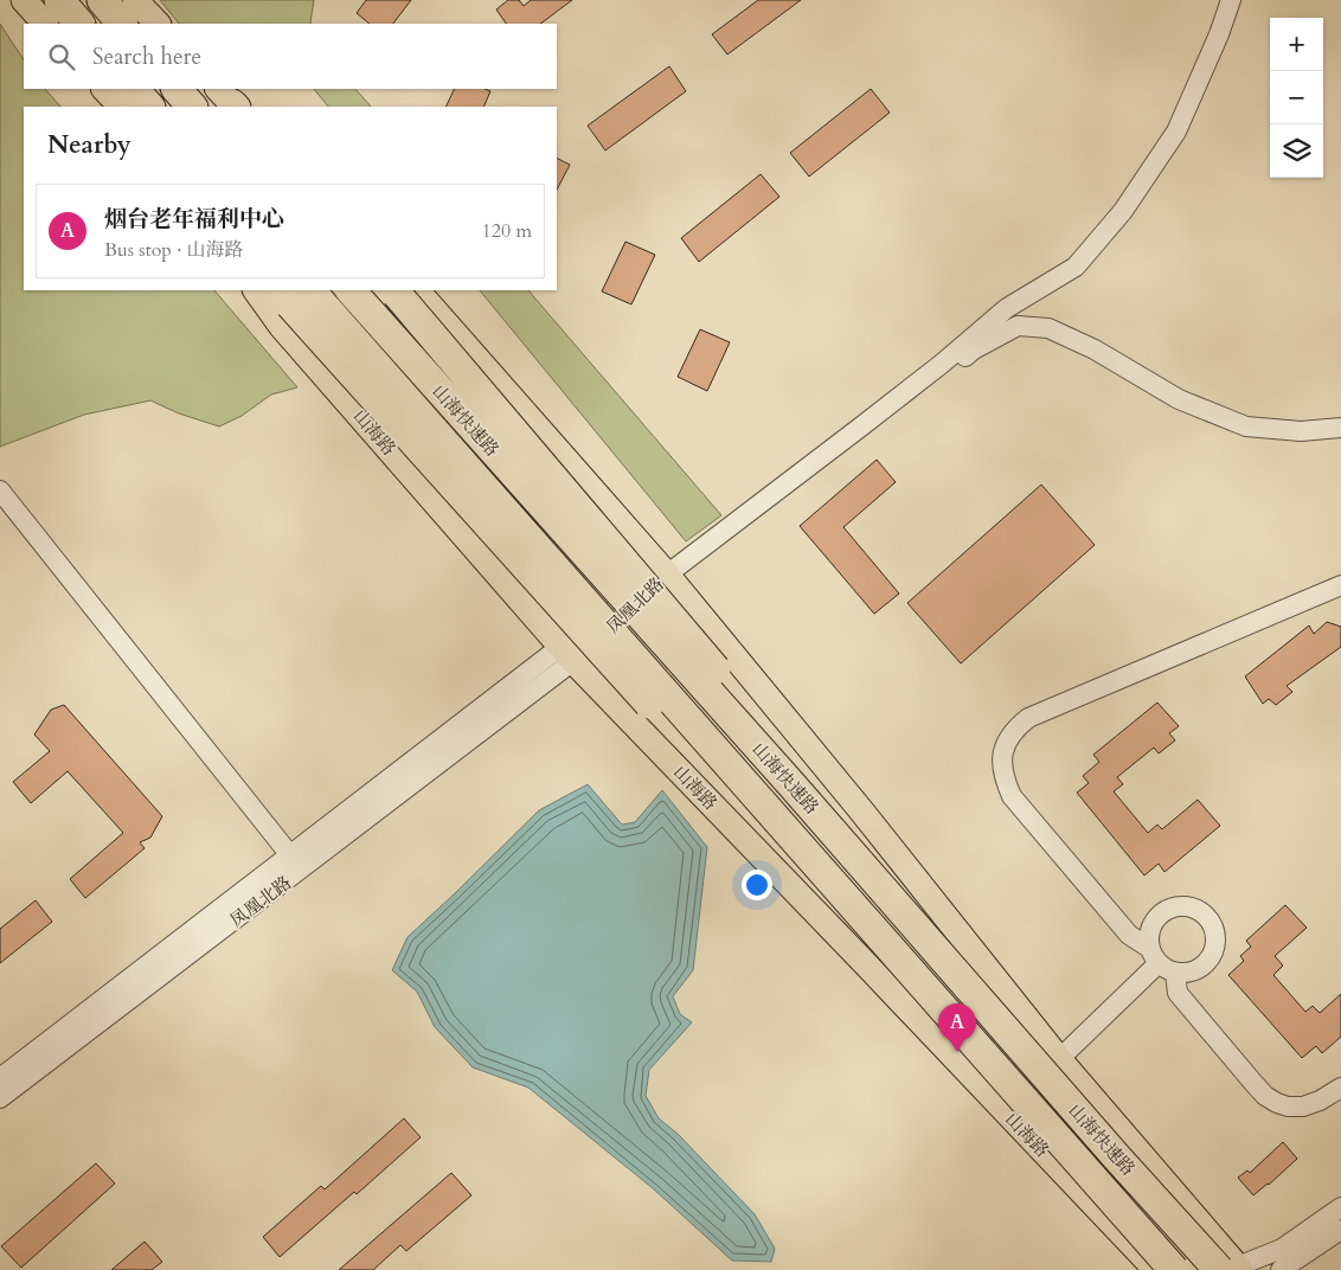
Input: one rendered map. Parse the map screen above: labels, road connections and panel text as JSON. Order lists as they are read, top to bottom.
{
  "streets": {
    "highway": ["山海快速路"],
    "main road": ["山海路"],
    "street": ["凤凰北路"]
  },
  "crossings": [
    ["山海路", "凤凰北路"]
  ],
  "page": {
    "map_buttons": ["+", "−"],
    "search": "Search here",
    "heading": "Nearby",
    "list": [
      {
        "mark": "A",
        "name": "烟台老年福利中心",
        "note": "Bus stop · 山海路",
        "value": "120 m"
      }
    ],
    "pins": "A"
  }
}
